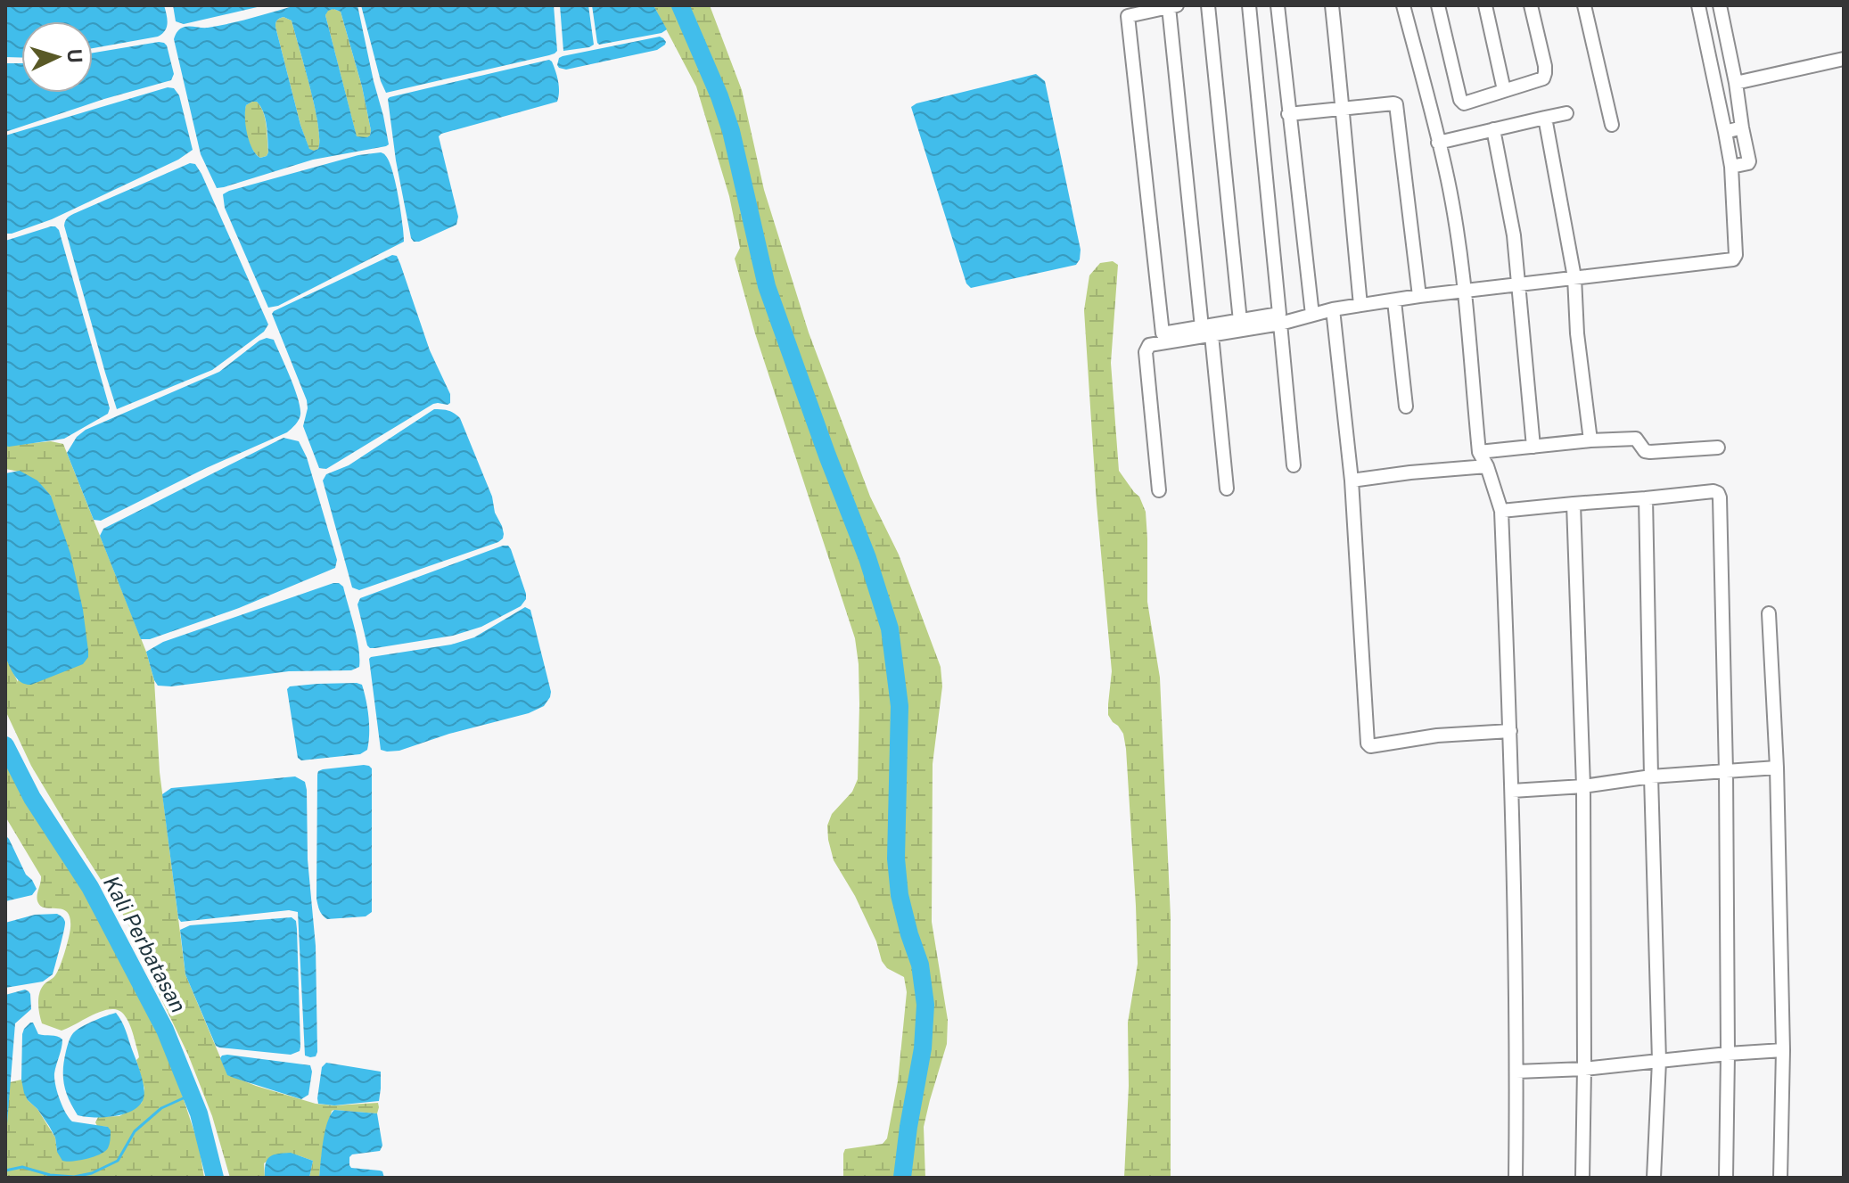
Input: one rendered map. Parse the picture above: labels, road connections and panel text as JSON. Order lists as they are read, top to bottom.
{
  "water": ["Kali Perbatasan"],
  "north": "right"
}
